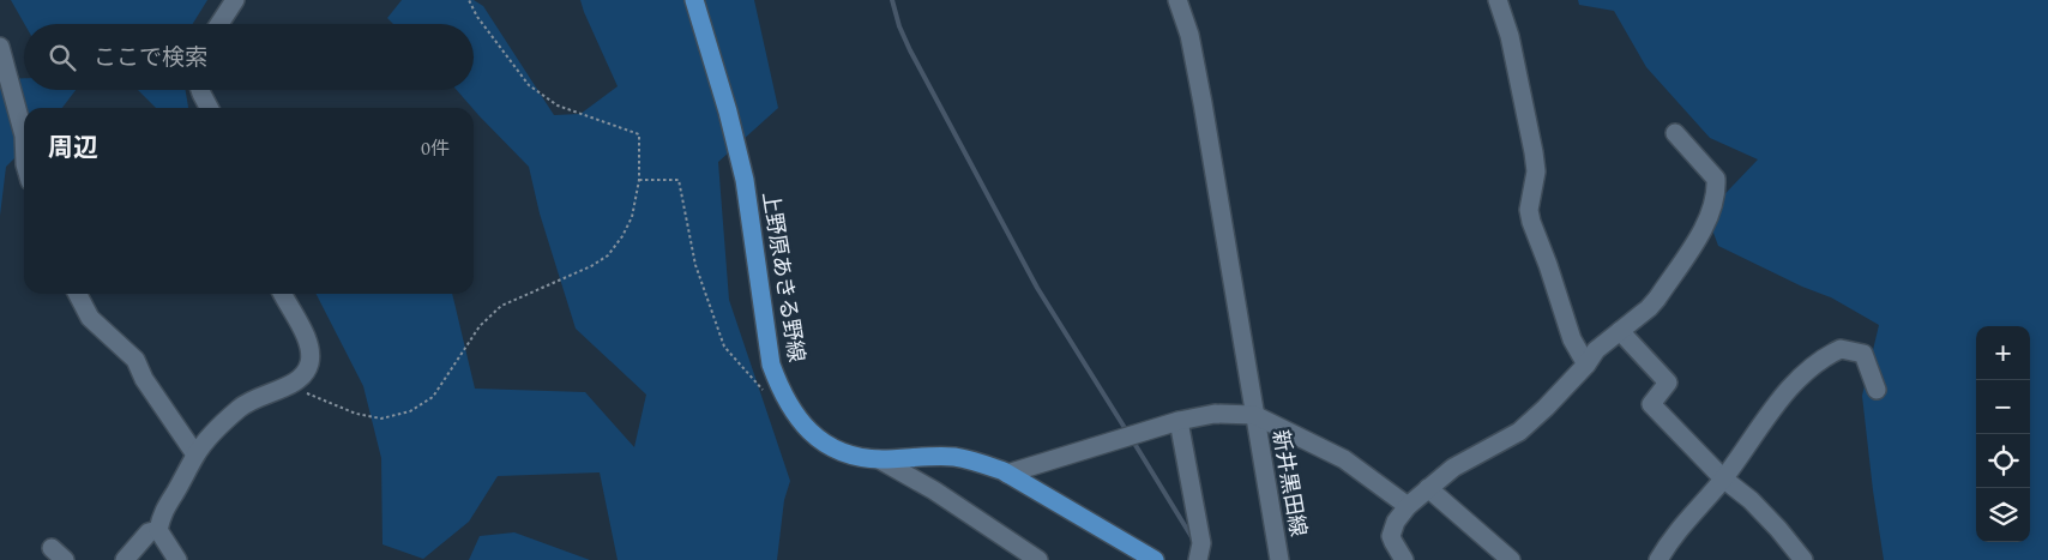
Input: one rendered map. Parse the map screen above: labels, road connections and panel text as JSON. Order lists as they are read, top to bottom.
{
  "streets": {
    "main road": ["上野原あきる野線"],
    "street": ["新井黒田線"]
  },
  "page": {
    "search": "ここで検索",
    "heading": ["周辺", "0件"],
    "map_buttons": ["+", "−"]
  }
}
